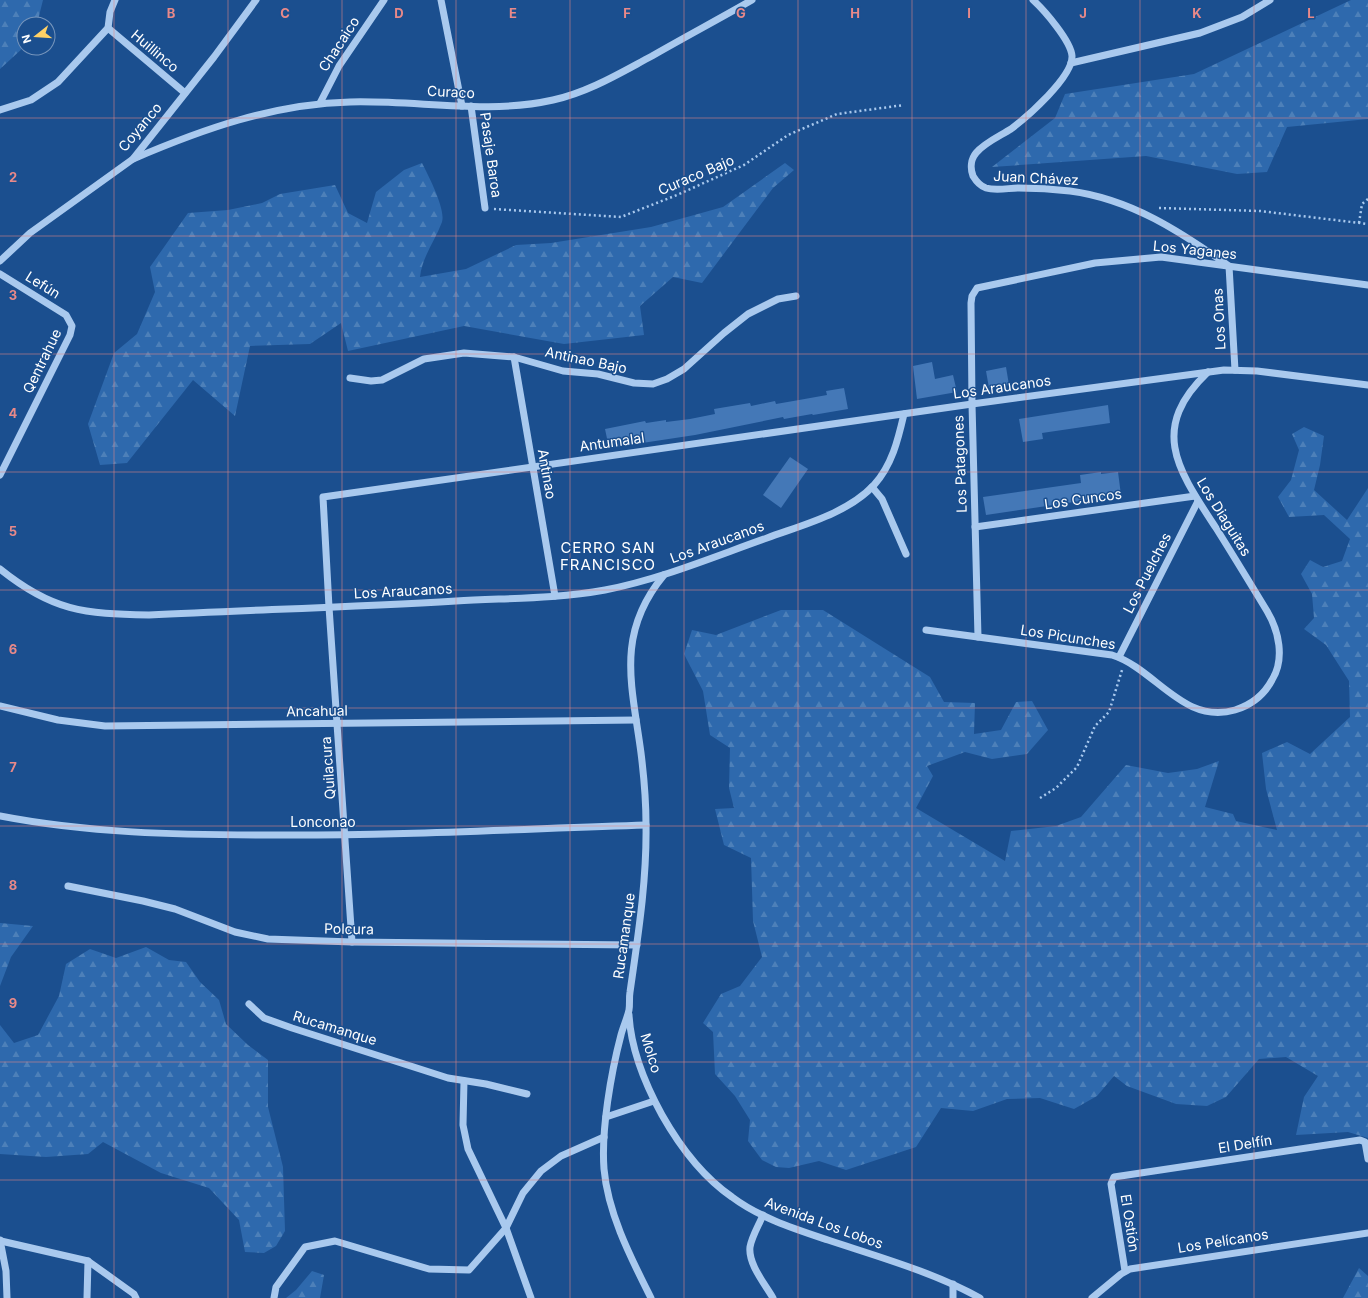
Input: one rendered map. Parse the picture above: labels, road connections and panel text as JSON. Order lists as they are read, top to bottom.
{
  "streets": {
    "street": [
      "Chacaico",
      "Huillinco",
      "Curaco",
      "Coyanco",
      "Pasaje Baroa",
      "Juan Chávez",
      "Los Yaganes",
      "Lefún",
      "Los Onas",
      "Antinao Bajo",
      "Qentrahue",
      "Los Araucanos",
      "Antumalal",
      "Los Patagones",
      "Antinao",
      "Los Cuncos",
      "Los Diaguitas",
      "Los Puelches",
      "Los Picunches",
      "Ancahual",
      "Quilacura",
      "Lonconao",
      "Polcura",
      "Rucamanque",
      "Molco",
      "El Delfín",
      "Avenida Los Lobos",
      "El Ostión",
      "Los Pelícanos"
    ],
    "path": ["Curaco Bajo"]
  },
  "crossings": [
    ["Chacaico", "Curaco"],
    ["Huillinco", "Coyanco"],
    ["Curaco", "Coyanco"],
    ["Curaco", "Pasaje Baroa"],
    ["Pasaje Baroa", "Curaco Bajo"],
    ["Juan Chávez", "Los Yaganes"],
    ["Juan Chávez", "Los Onas"],
    ["Los Yaganes", "Los Onas"],
    ["Los Yaganes", "Los Patagones"],
    ["Lefún", "Qentrahue"],
    ["Los Onas", "Los Araucanos"],
    ["Antinao Bajo", "Antinao"],
    ["Los Araucanos", "Antumalal"],
    ["Los Araucanos", "Los Patagones"],
    ["Los Araucanos", "Antinao"],
    ["Los Araucanos", "Los Diaguitas"],
    ["Los Araucanos", "Quilacura"],
    ["Los Araucanos", "Rucamanque"],
    ["Antumalal", "Antinao"],
    ["Antumalal", "Quilacura"],
    ["Los Patagones", "Los Cuncos"],
    ["Los Patagones", "Los Picunches"],
    ["Los Cuncos", "Los Diaguitas"],
    ["Los Cuncos", "Los Puelches"],
    ["Los Diaguitas", "Los Puelches"],
    ["Los Diaguitas", "Los Picunches"],
    ["Los Puelches", "Los Picunches"],
    ["Ancahual", "Quilacura"],
    ["Ancahual", "Rucamanque"],
    ["Quilacura", "Lonconao"],
    ["Quilacura", "Polcura"],
    ["Lonconao", "Rucamanque"],
    ["Polcura", "Rucamanque"],
    ["Rucamanque", "Molco"],
    ["Molco", "Avenida Los Lobos"],
    ["El Delfín", "El Ostión"],
    ["El Ostión", "Los Pelícanos"]
  ],
  "districts": ["CERRO SAN FRANCISCO"],
  "north": "left",
  "grid": {
    "columns": [
      "B",
      "C",
      "D",
      "E",
      "F",
      "G",
      "H",
      "I",
      "J",
      "K",
      "L"
    ],
    "rows": [
      "2",
      "3",
      "4",
      "5",
      "6",
      "7",
      "8",
      "9"
    ]
  }
}
